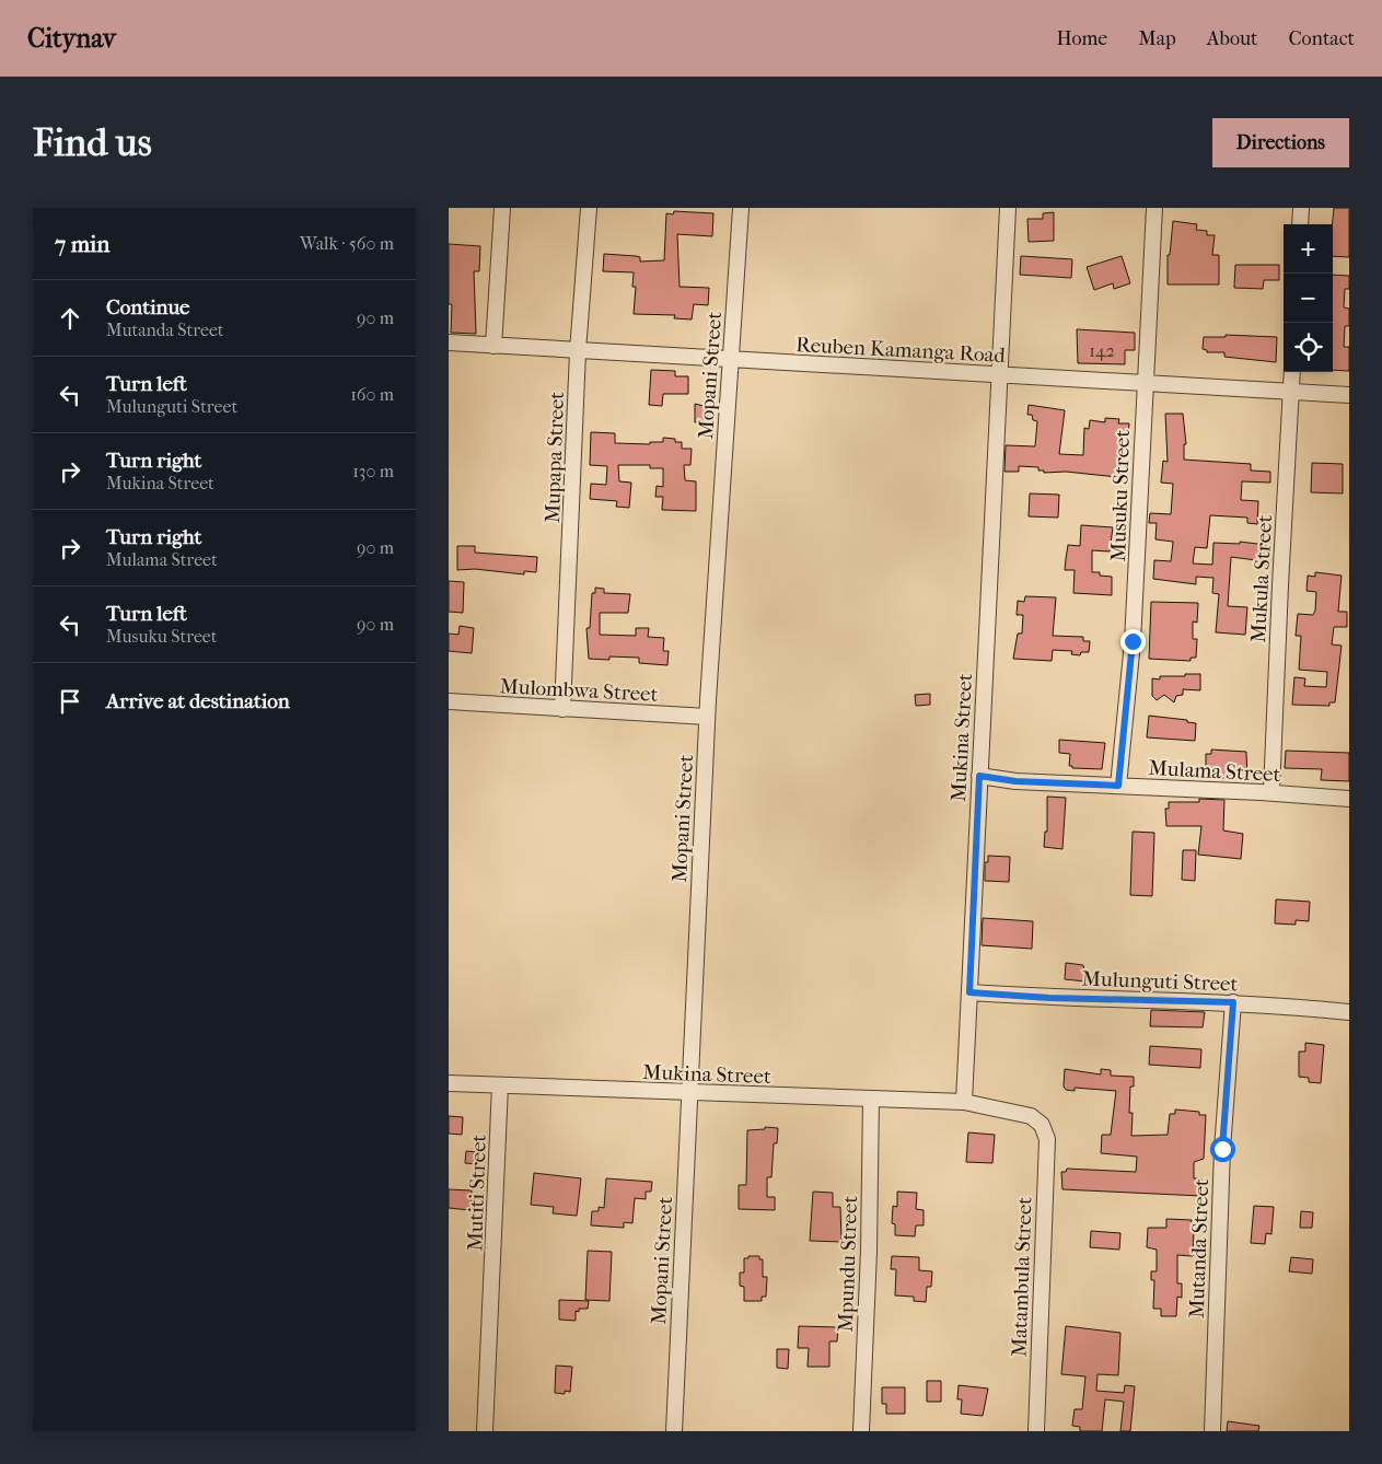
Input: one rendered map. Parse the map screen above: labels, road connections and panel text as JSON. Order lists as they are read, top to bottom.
{
  "streets": {
    "street": [
      "Reuben Kamanga Road",
      "Mopani Street",
      "Mupapa Street",
      "Musuku Street",
      "Mukula Street",
      "Mulombwa Street",
      "Mukina Street",
      "Mulama Street",
      "Mulunguti Street",
      "Mutiti Street",
      "Mutanda Street",
      "Mpundu Street",
      "Matambula Street"
    ]
  },
  "crossings": [
    ["Reuben Kamanga Road", "Mopani Street"],
    ["Reuben Kamanga Road", "Mupapa Street"],
    ["Reuben Kamanga Road", "Musuku Street"],
    ["Reuben Kamanga Road", "Mukula Street"],
    ["Reuben Kamanga Road", "Mukina Street"],
    ["Mopani Street", "Mulombwa Street"],
    ["Mopani Street", "Mukina Street"],
    ["Mupapa Street", "Mulombwa Street"],
    ["Musuku Street", "Mulama Street"],
    ["Mukula Street", "Mulama Street"],
    ["Mukina Street", "Mulama Street"],
    ["Mukina Street", "Mulunguti Street"],
    ["Mukina Street", "Mutiti Street"],
    ["Mukina Street", "Mpundu Street"],
    ["Mukina Street", "Matambula Street"],
    ["Mulunguti Street", "Mutanda Street"]
  ],
  "house_numbers": ["142"],
  "page": {
    "header": "Citynav",
    "nav": [
      "Home",
      "Map",
      "About",
      "Contact"
    ],
    "buttons": "Directions",
    "title": "Find us",
    "heading": ["7 min", "Walk · 560 m"],
    "map_buttons": ["+", "−"],
    "list": [
      ["Continue", "Mutanda Street", "90 m"],
      ["Turn left", "Mulunguti Street", "160 m"],
      ["Turn right", "Mukina Street", "130 m"],
      ["Turn right", "Mulama Street", "90 m"],
      ["Turn left", "Musuku Street", "90 m"],
      "Arrive at destination"
    ]
  }
}
